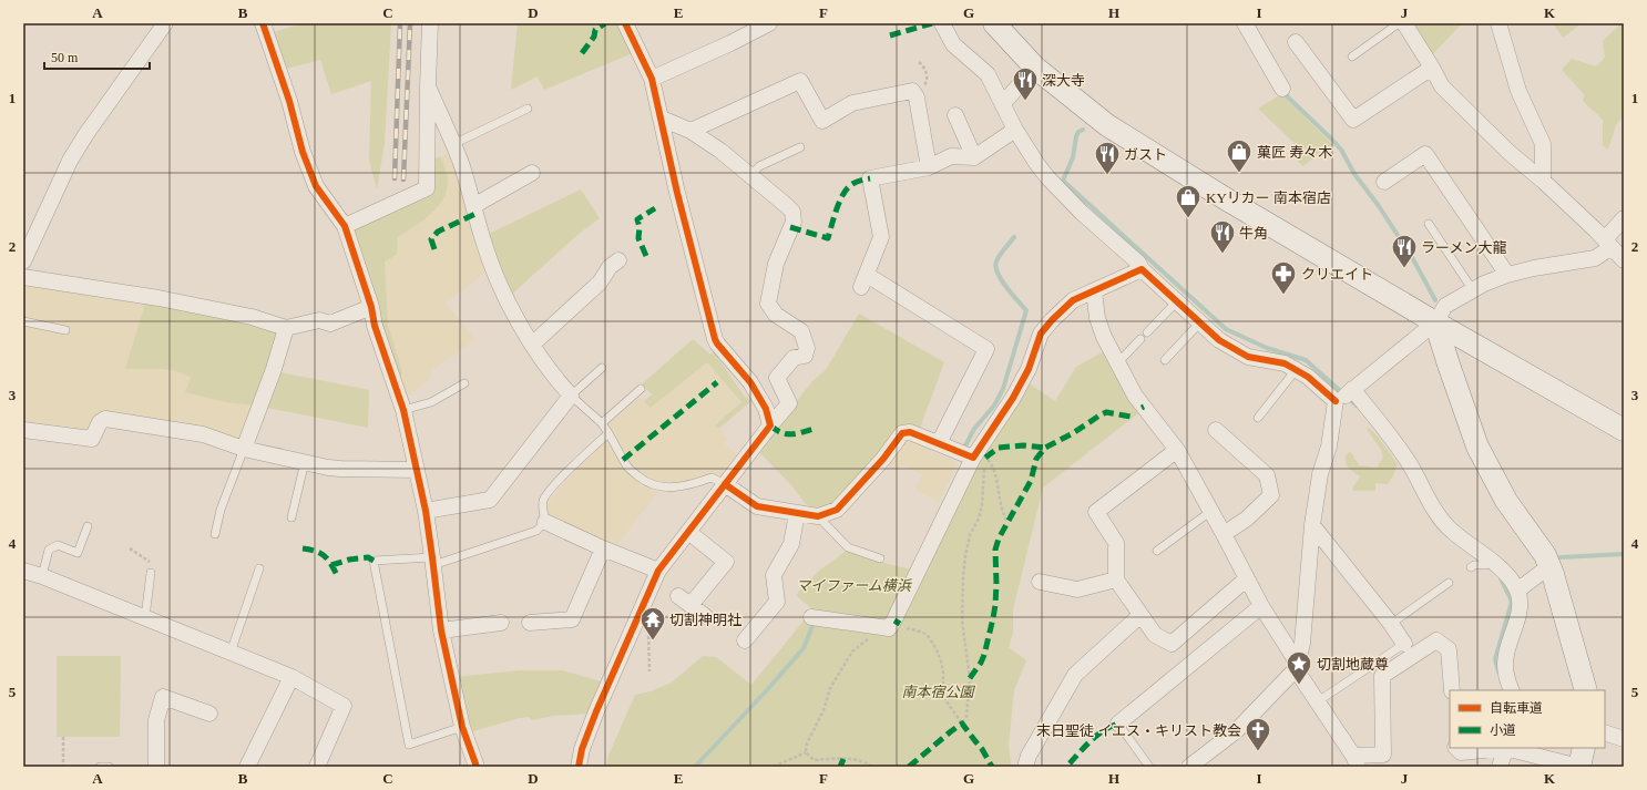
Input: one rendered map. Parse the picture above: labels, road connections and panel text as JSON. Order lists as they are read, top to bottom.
{
  "parks": ["マイファーム横浜", "南本宿公園"],
  "places": {
    "restaurant": [
      "深大寺",
      "ガスト",
      "牛角",
      "ラーメン大龍"
    ],
    "shop": ["菓匠 寿々木", "KYリカー 南本宿店"],
    "pharmacy": ["クリエイト"],
    "temple": ["切割神明社"],
    "place": ["切割地蔵尊"],
    "church": ["末日聖徒 イエス・キリスト教会"]
  },
  "legend": ["自転車道", "小道"],
  "scale_bar": "50 m",
  "grid": {
    "columns": [
      "A",
      "B",
      "C",
      "D",
      "E",
      "F",
      "G",
      "H",
      "I",
      "J",
      "K"
    ],
    "rows": [
      "1",
      "2",
      "3",
      "4",
      "5"
    ]
  }
}
